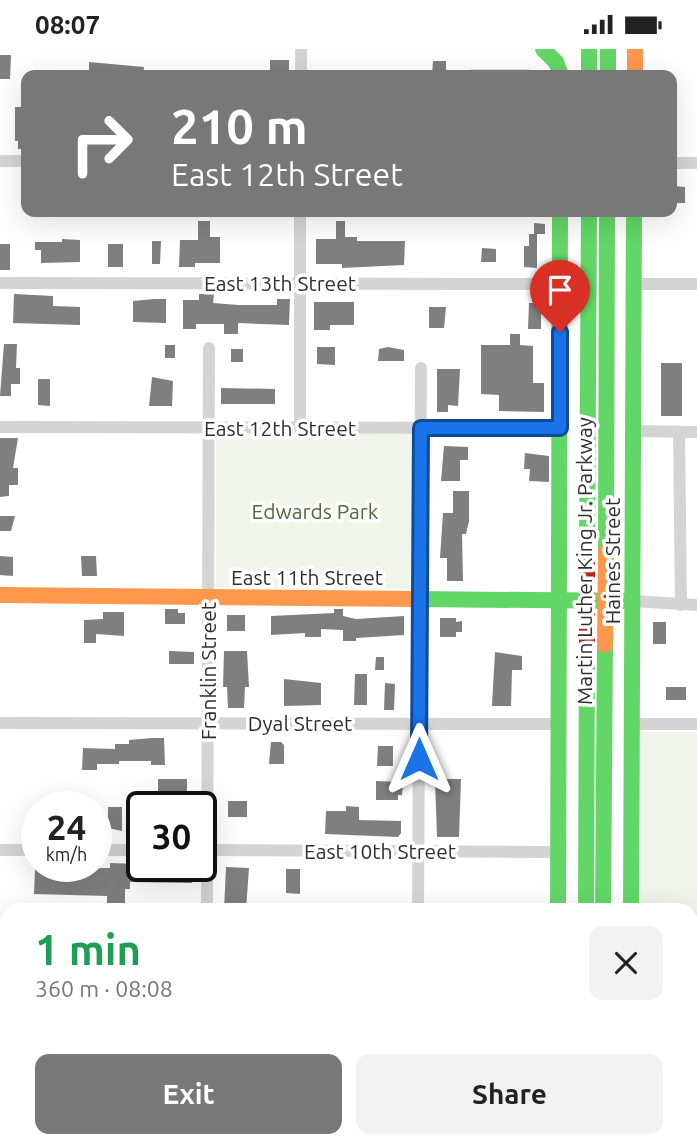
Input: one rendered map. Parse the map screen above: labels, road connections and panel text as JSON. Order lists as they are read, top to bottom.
{
  "streets": {
    "main road": ["Martin Luther King Jr. Parkway", "Haines Street", "East 11th Street"],
    "street": [
      "East 13th Street",
      "East 12th Street",
      "Franklin Street",
      "Dyal Street",
      "East 10th Street"
    ]
  },
  "crossings": [
    ["East 12th Street", "Franklin Street"],
    ["Haines Street", "East 11th Street"],
    ["East 11th Street", "Franklin Street"],
    ["Franklin Street", "Dyal Street"]
  ],
  "parks": ["Edwards Park"],
  "page": {
    "status": "08:07",
    "turn": ["210 m", "East 12th Street"],
    "speed": "24 km/h",
    "limit": "30",
    "heading": ["1 min", "360 m · 08:08"],
    "buttons": ["Exit", "Share"]
  }
}
